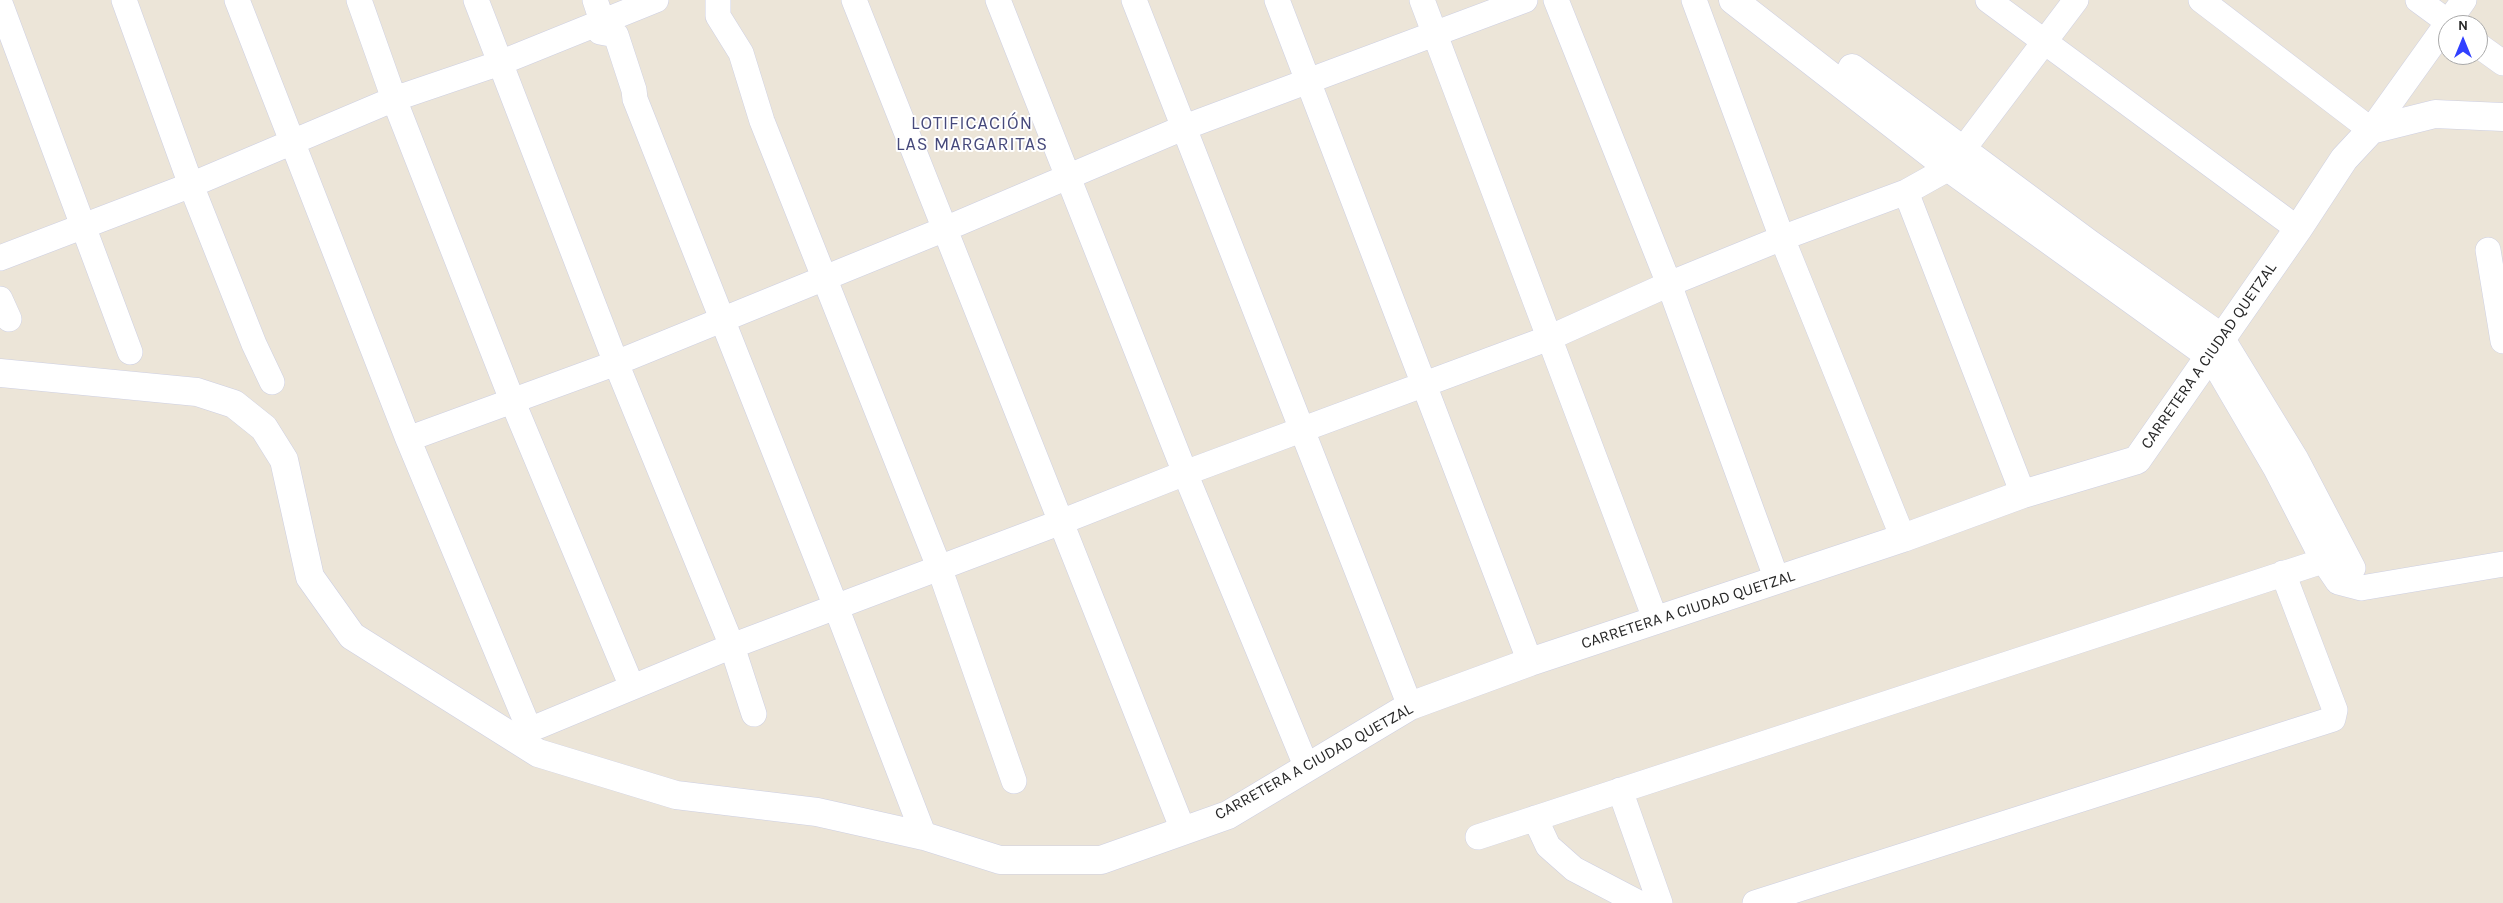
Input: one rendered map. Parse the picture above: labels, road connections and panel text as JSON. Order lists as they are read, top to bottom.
{
  "streets": {
    "main road": ["CARRETERA A CIUDAD QUETZAL"]
  },
  "districts": ["LOTIFICACIÓN LAS MARGARITAS"],
  "north": "top"
}
